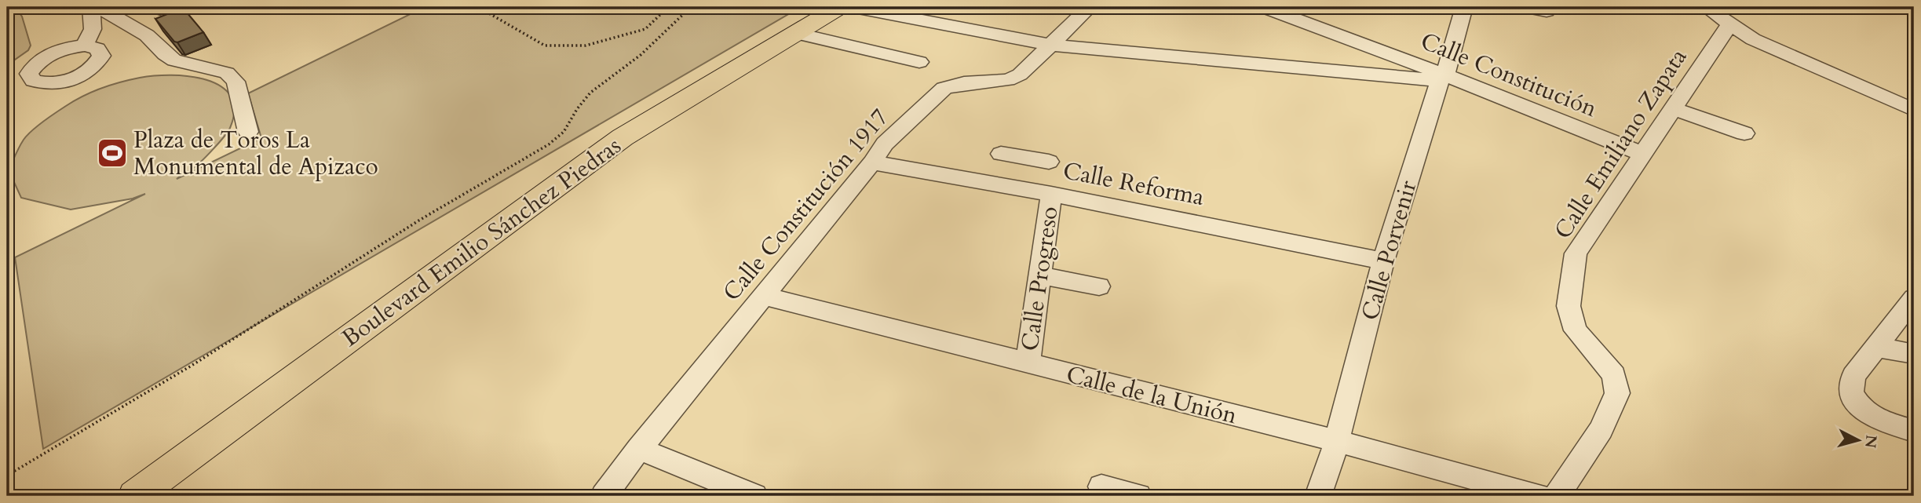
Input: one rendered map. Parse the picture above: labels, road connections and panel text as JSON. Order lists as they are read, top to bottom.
{
  "streets": {
    "main road": ["Boulevard Emilio Sánchez Piedras"],
    "street": [
      "Calle Constitución",
      "Calle Emiliano Zapata",
      "Calle Reforma",
      "Calle Constitución 1917",
      "Calle Porvenir",
      "Calle Progreso",
      "Calle de la Unión"
    ]
  },
  "crossings": [
    ["Calle Constitución", "Calle Emiliano Zapata"],
    ["Calle Constitución", "Calle Porvenir"],
    ["Calle Reforma", "Calle Constitución 1917"],
    ["Calle Reforma", "Calle Porvenir"],
    ["Calle Reforma", "Calle Progreso"],
    ["Calle Constitución 1917", "Calle de la Unión"],
    ["Calle Porvenir", "Calle de la Unión"],
    ["Calle Progreso", "Calle de la Unión"]
  ],
  "places": {
    "sports": ["Plaza de Toros La Monumental de Apizaco"]
  },
  "north": "right"
}
